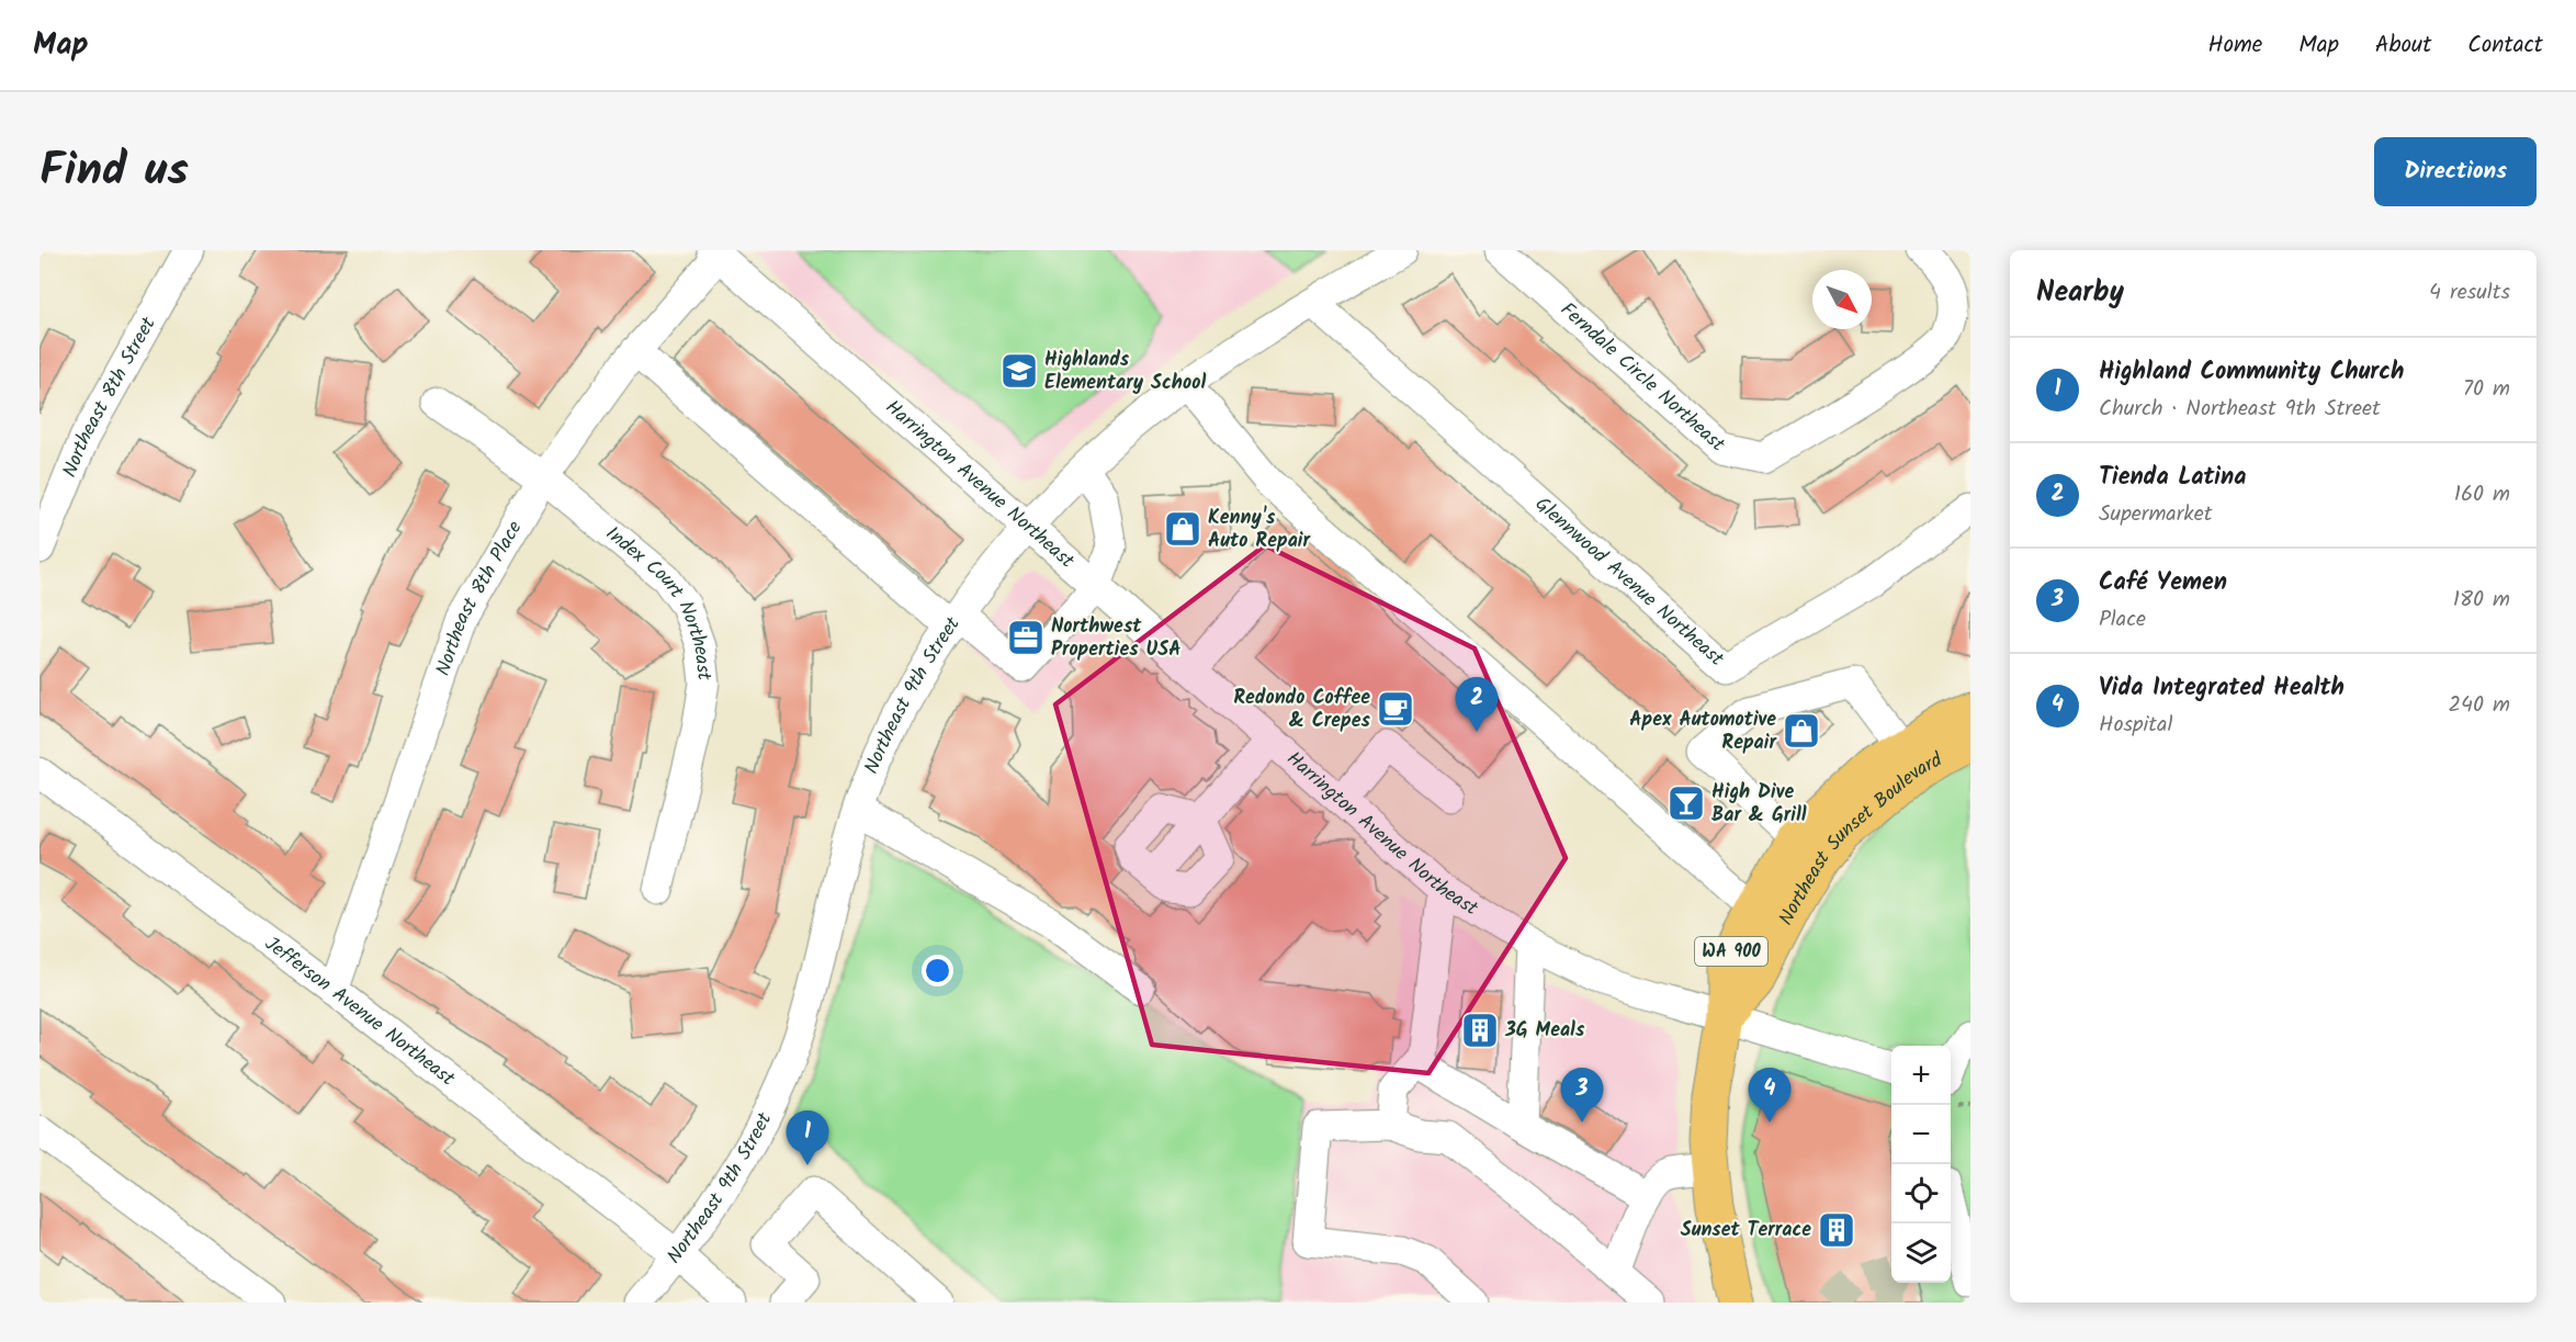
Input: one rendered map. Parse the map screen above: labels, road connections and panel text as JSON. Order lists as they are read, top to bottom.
{
  "streets": {
    "main road": ["Northeast Sunset Boulevard", "WA 900"],
    "street": [
      "Ferndale Circle Northeast",
      "Northeast 8th Street",
      "Harrington Avenue Northeast",
      "Glennwood Avenue Northeast",
      "Northeast 8th Place",
      "Index Court Northeast",
      "Northeast 9th Street",
      "Jefferson Avenue Northeast"
    ]
  },
  "crossings": [
    ["Harrington Avenue Northeast", "Northeast 8th Place"],
    ["Harrington Avenue Northeast", "Northeast 9th Street"],
    ["Harrington Avenue Northeast", "Northeast Sunset Boulevard"],
    ["Glennwood Avenue Northeast", "Northeast 9th Street"],
    ["Northeast 8th Place", "Index Court Northeast"],
    ["Northeast 8th Place", "Jefferson Avenue Northeast"],
    ["Northeast 9th Street", "Jefferson Avenue Northeast"]
  ],
  "places": {
    "school or university": ["Highlands Elementary School"],
    "shop": ["Kenny's Auto Repair", "Apex Automotive Repair"],
    "office": ["Northwest Properties USA"],
    "cafe": ["Redondo Coffee & Crepes"],
    "bar": ["High Dive Bar & Grill"],
    "building": ["3G Meals", "Sunset Terrace"]
  },
  "north": "bottom right",
  "page": {
    "header": "Map",
    "nav": [
      "Home",
      "Map",
      "About",
      "Contact"
    ],
    "title": "Find us",
    "buttons": "Directions",
    "heading": ["Nearby", "4 results"],
    "list": [
      {
        "mark": "1",
        "name": "Highland Community Church",
        "note": "Church · Northeast 9th Street",
        "value": "70 m"
      },
      {
        "mark": "2",
        "name": "Tienda Latina",
        "note": "Supermarket",
        "value": "160 m"
      },
      {
        "mark": "3",
        "name": "Café Yemen",
        "note": "Place",
        "value": "180 m"
      },
      {
        "mark": "4",
        "name": "Vida Integrated Health",
        "note": "Hospital",
        "value": "240 m"
      }
    ],
    "pins": [
      "2",
      "3",
      "4",
      "1"
    ],
    "map_buttons": ["+", "−"]
  }
}
